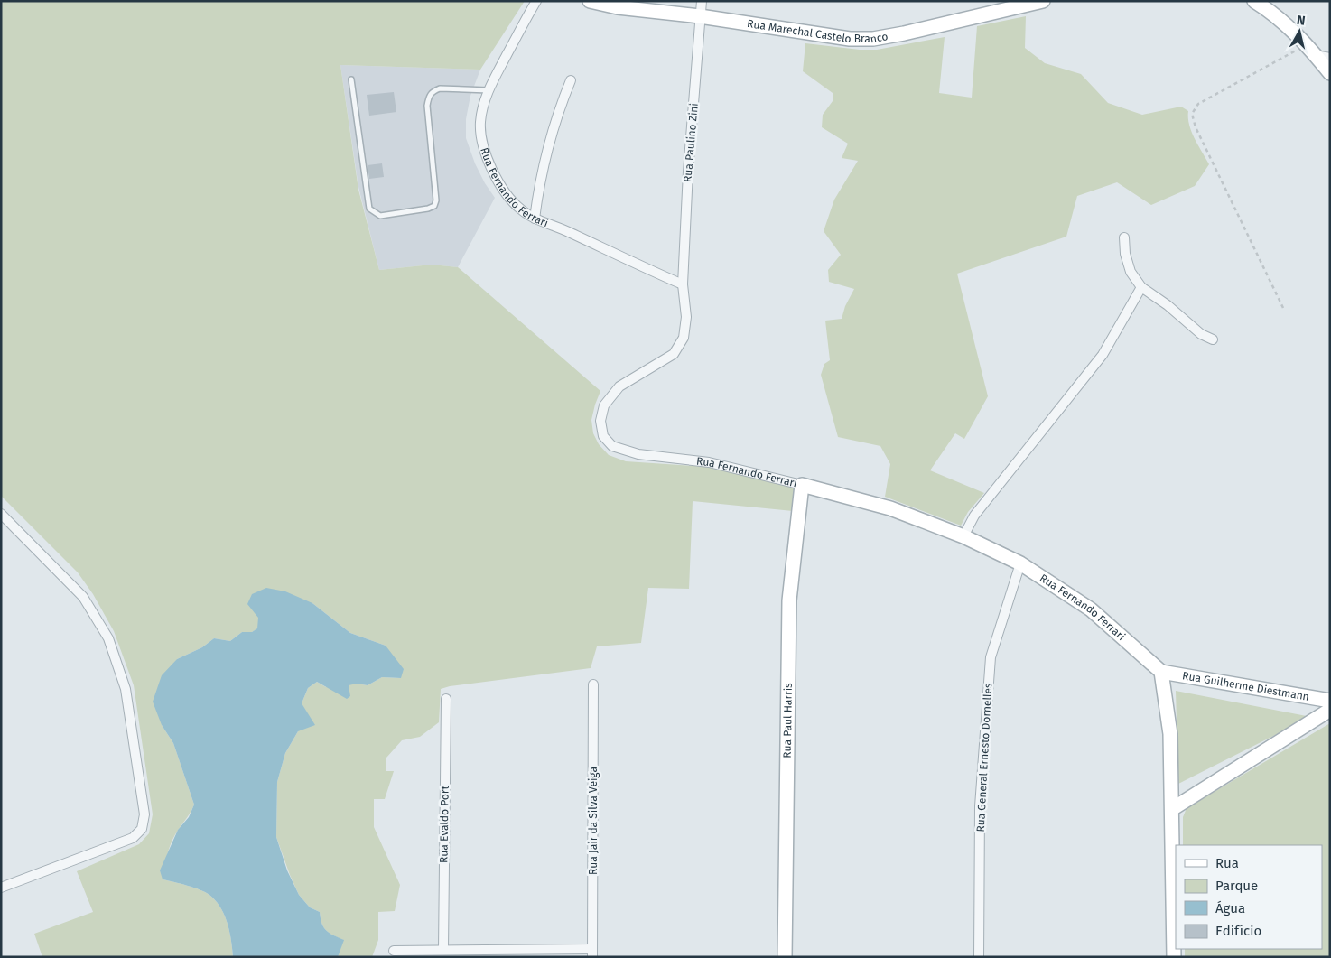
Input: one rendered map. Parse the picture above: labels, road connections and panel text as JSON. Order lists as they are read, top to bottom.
{
  "streets": {
    "street": [
      "Rua Marechal Castelo Branco",
      "Rua Paulino Zini",
      "Rua Fernando Ferrari",
      "Rua Guilherme Diestmann",
      "Rua Paul Harris",
      "Rua General Ernesto Dornelles",
      "Rua Jair da Silva Veiga",
      "Rua Evaldo Port"
    ]
  },
  "crossings": [
    ["Rua Marechal Castelo Branco", "Rua Paulino Zini"],
    ["Rua Paulino Zini", "Rua Fernando Ferrari"],
    ["Rua Fernando Ferrari", "Rua Guilherme Diestmann"],
    ["Rua Fernando Ferrari", "Rua Paul Harris"],
    ["Rua Fernando Ferrari", "Rua General Ernesto Dornelles"]
  ],
  "legend": [
    "Rua",
    "Parque",
    "Água",
    "Edifício"
  ],
  "north": "top"
}
